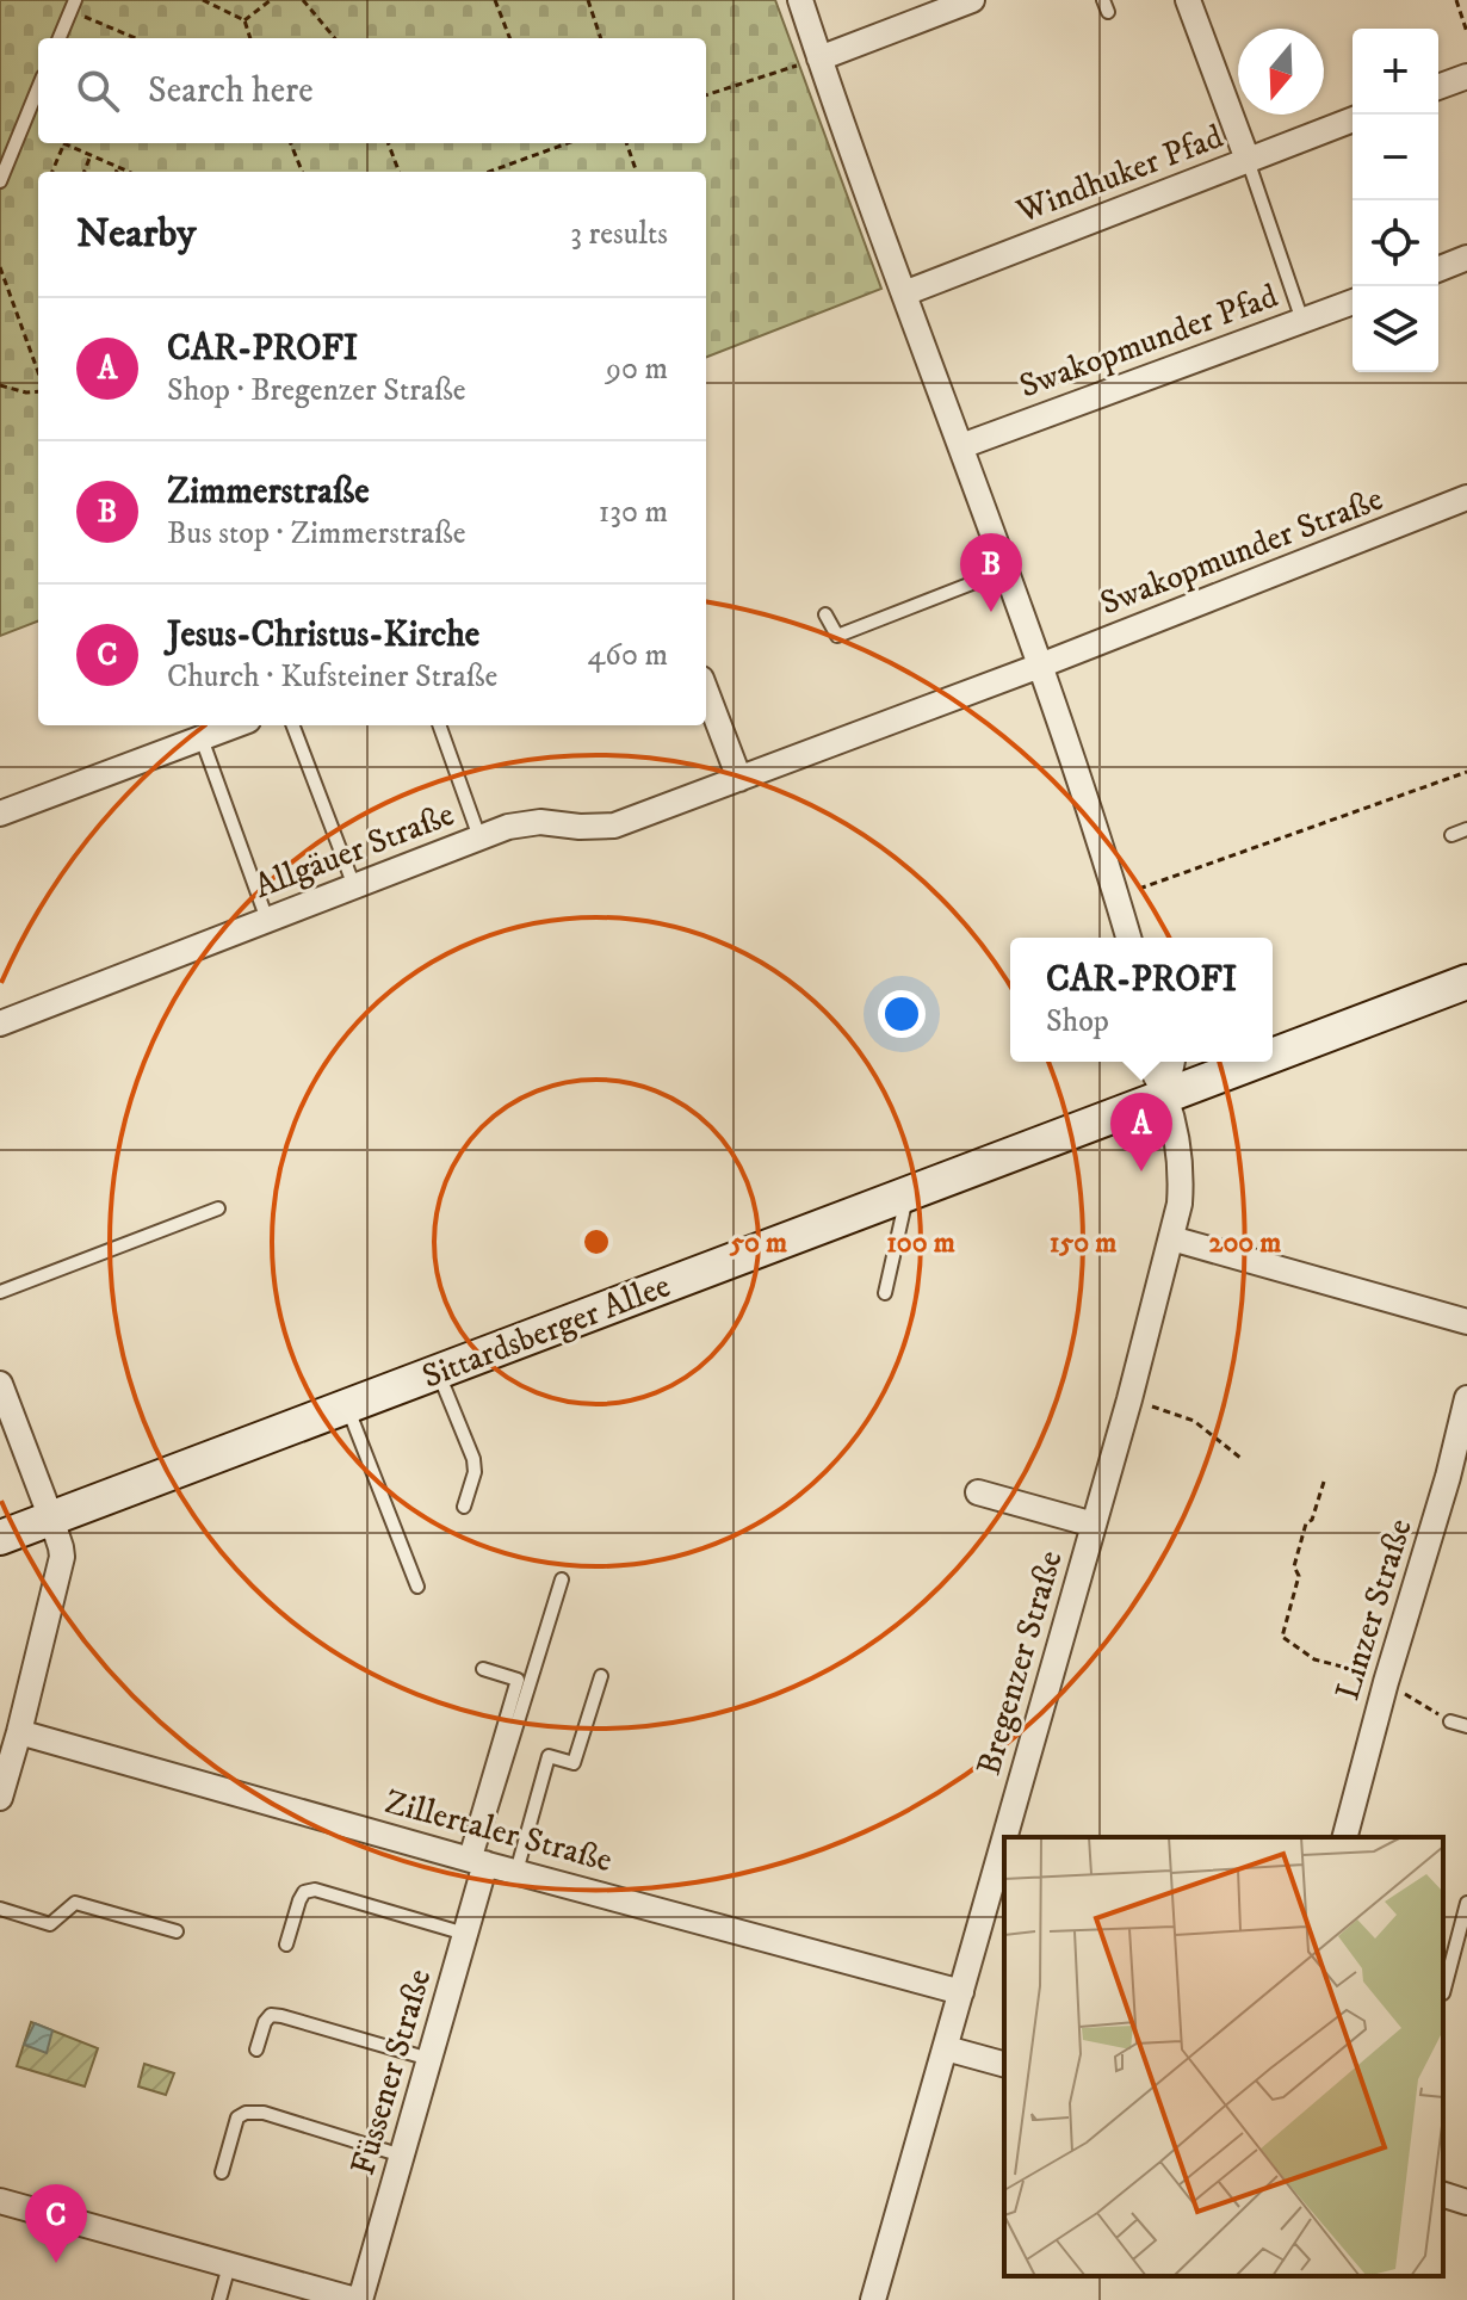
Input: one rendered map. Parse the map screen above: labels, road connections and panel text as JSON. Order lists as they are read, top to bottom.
{
  "streets": {
    "main road": ["Sittardsberger Allee"],
    "street": [
      "Windhuker Pfad",
      "Swakopmunder Pfad",
      "Swakopmunder Straße",
      "Allgäuer Straße",
      "Linzer Straße",
      "Bregenzer Straße",
      "Zillertaler Straße",
      "Füssener Straße"
    ]
  },
  "crossings": [
    ["Swakopmunder Straße", "Allgäuer Straße"],
    ["Sittardsberger Allee", "Bregenzer Straße"],
    ["Bregenzer Straße", "Zillertaler Straße"],
    ["Zillertaler Straße", "Füssener Straße"]
  ],
  "north": "bottom",
  "page": {
    "map_buttons": ["+", "−"],
    "search": "Search here",
    "heading": ["Nearby", "3 results"],
    "list": [
      {
        "mark": "A",
        "name": "CAR-PROFI",
        "note": "Shop · Bregenzer Straße",
        "value": "90 m"
      },
      {
        "mark": "B",
        "name": "Zimmerstraße",
        "note": "Bus stop · Zimmerstraße",
        "value": "130 m"
      },
      {
        "mark": "C",
        "name": "Jesus-Christus-Kirche",
        "note": "Church · Kufsteiner Straße",
        "value": "460 m"
      }
    ],
    "pins": ["B", "A", "C"],
    "popup": ["CAR-PROFI", "Shop"]
  },
  "rings": [
    "50 m",
    "100 m",
    "150 m",
    "200 m"
  ]
}
